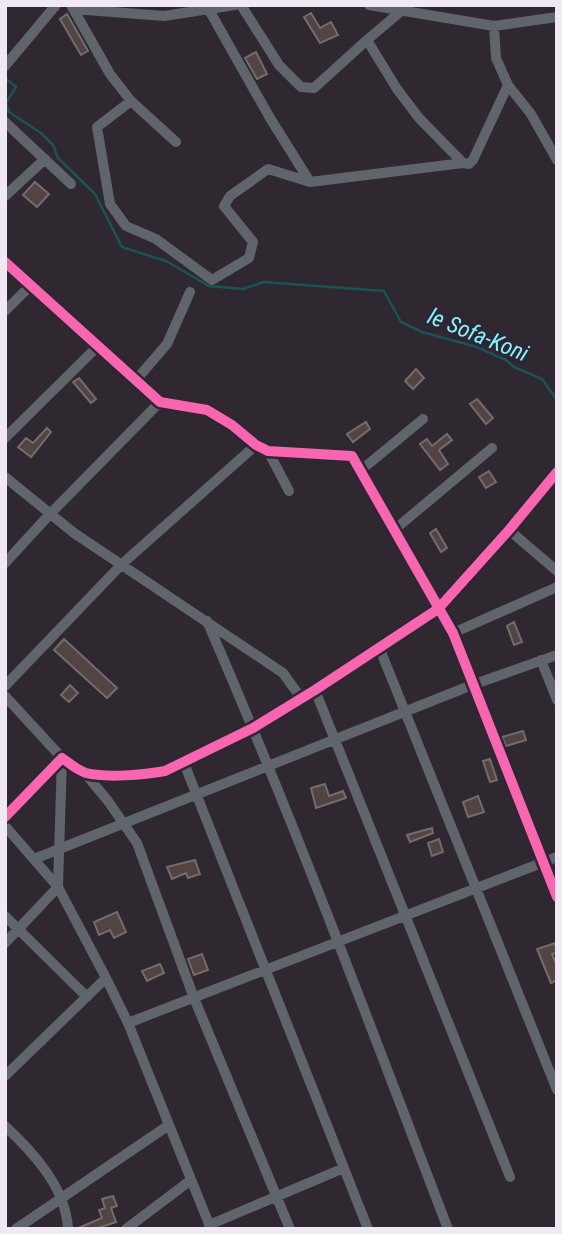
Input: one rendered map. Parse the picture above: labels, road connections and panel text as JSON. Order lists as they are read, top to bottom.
{
  "water": ["le Sofa-Koni"]
}
